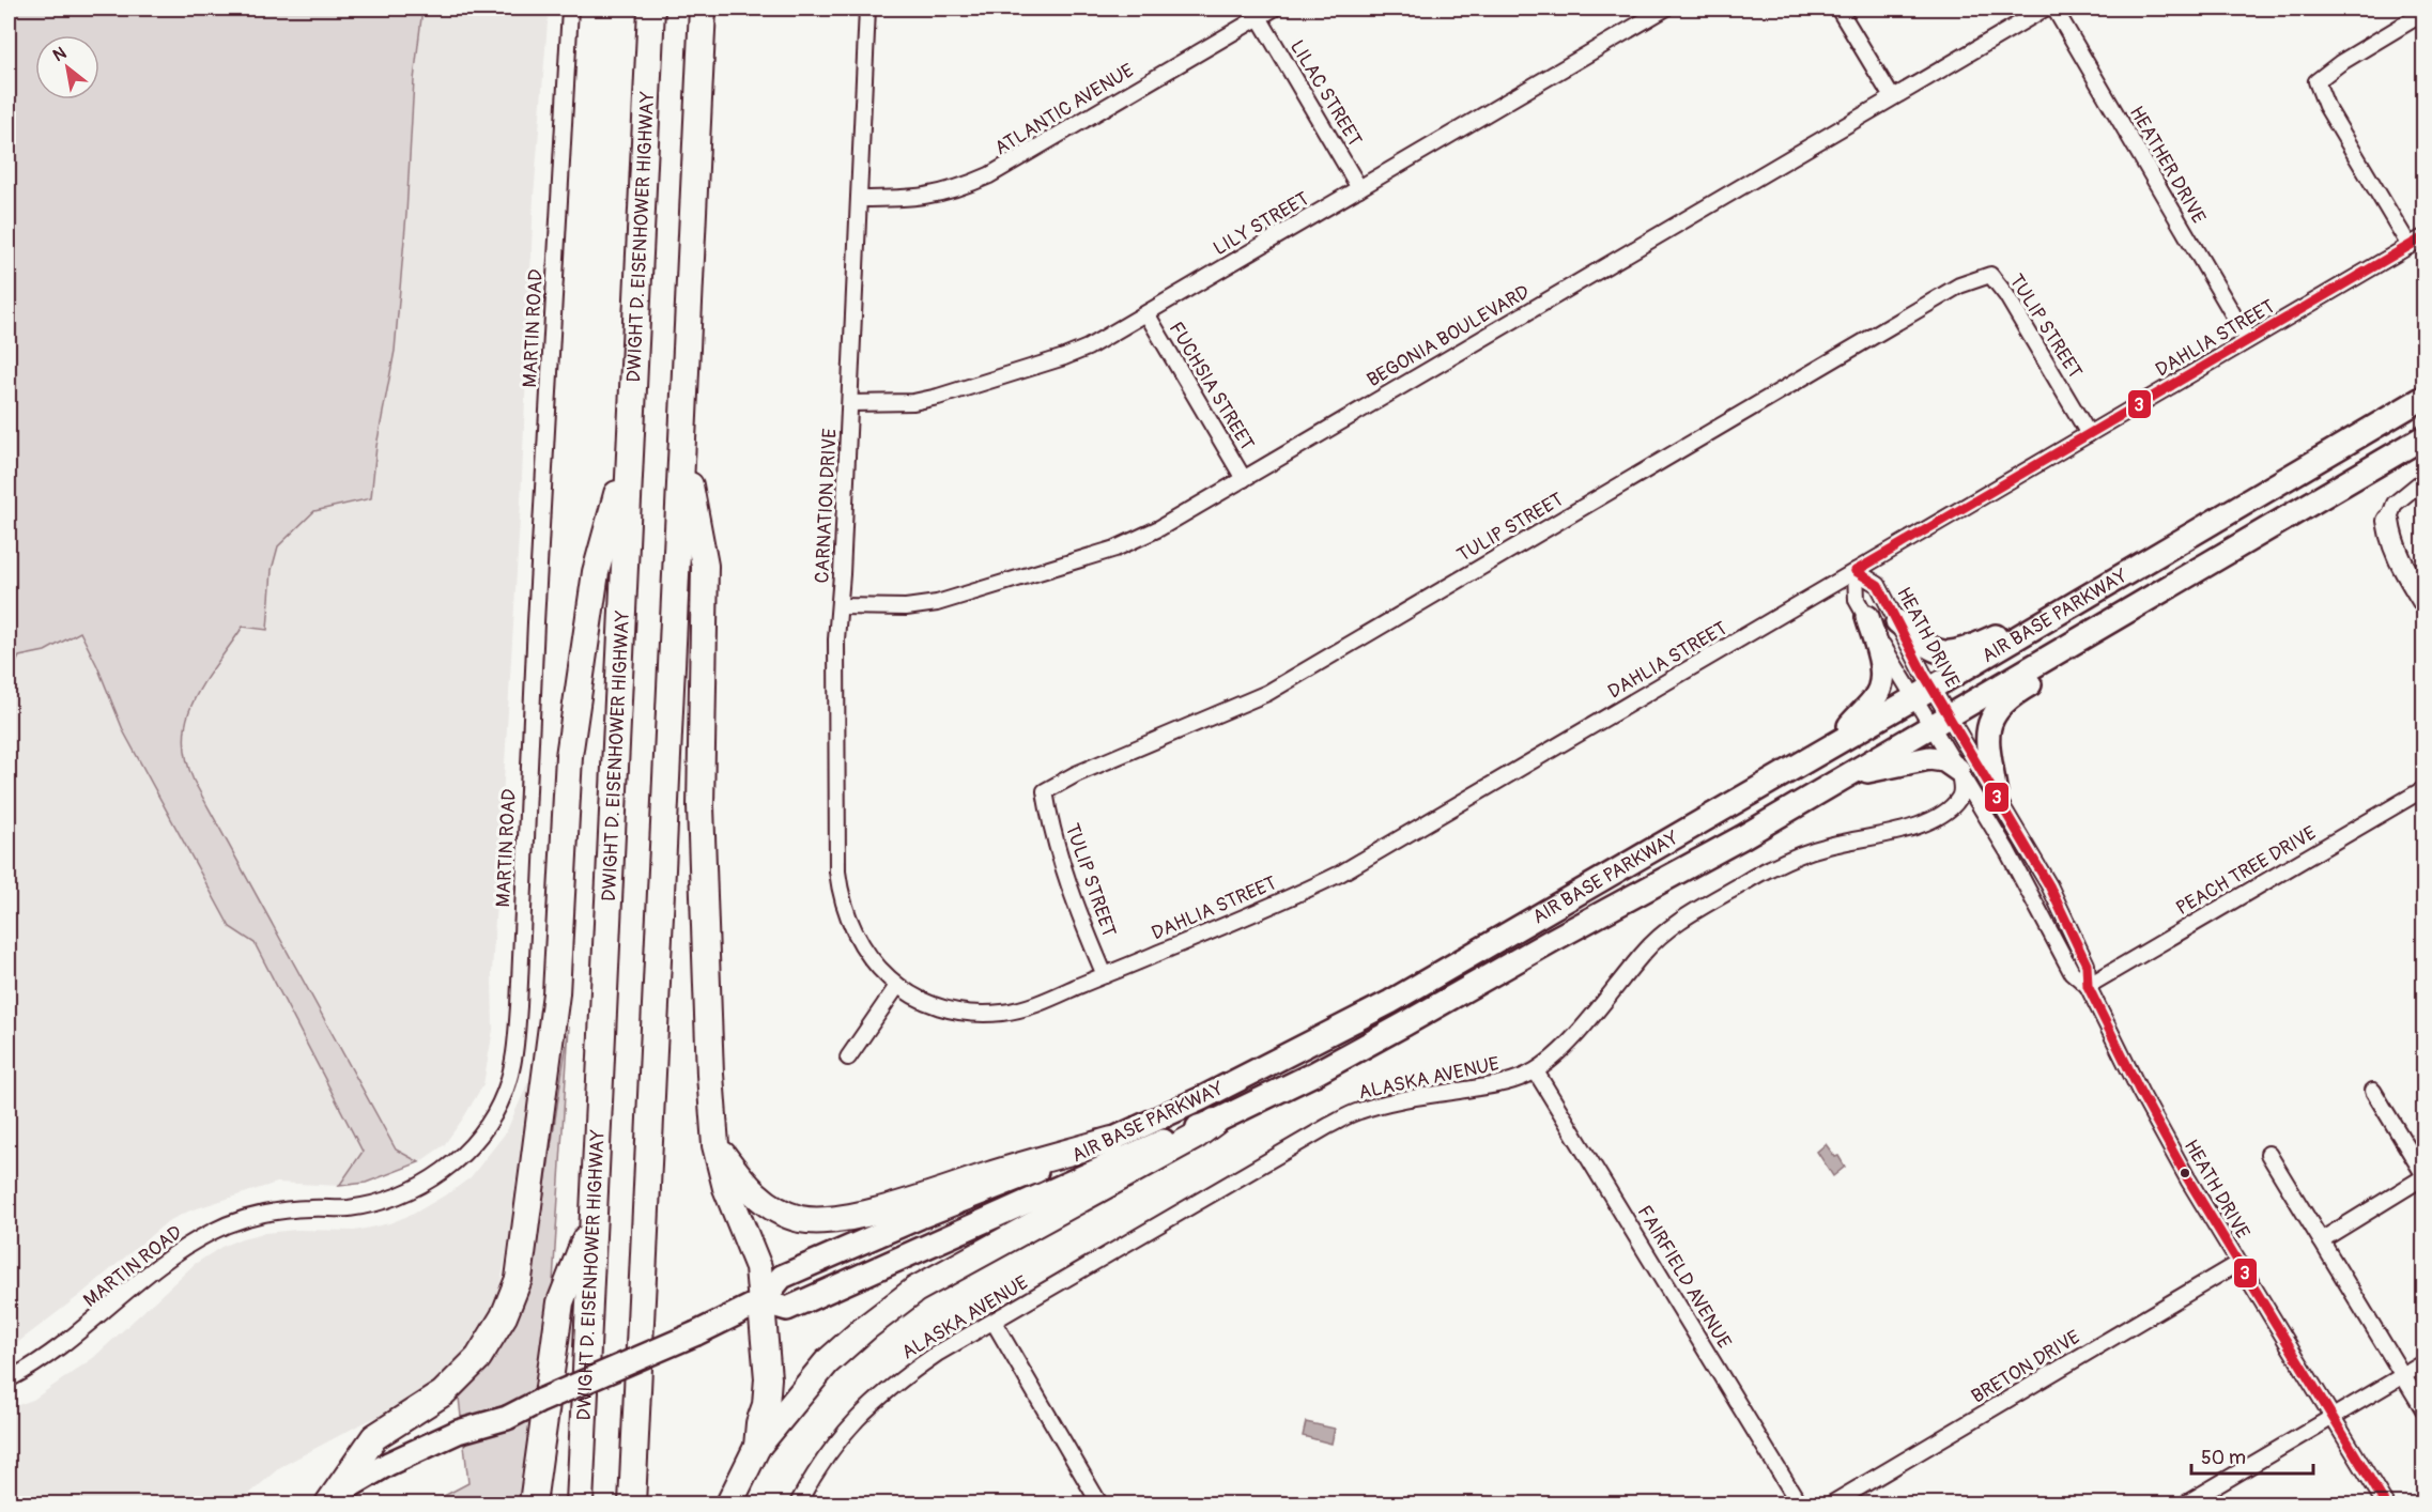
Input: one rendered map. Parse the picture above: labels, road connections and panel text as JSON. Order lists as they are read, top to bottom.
{
  "streets": {
    "highway": ["DWIGHT D. EISENHOWER HIGHWAY"],
    "main road": ["AIR BASE PARKWAY"],
    "street": [
      "LILAC STREET",
      "ATLANTIC AVENUE",
      "HEATHER DRIVE",
      "LILY STREET",
      "TULIP STREET",
      "MARTIN ROAD",
      "BEGONIA BOULEVARD",
      "DAHLIA STREET",
      "FUCHSIA STREET",
      "CARNATION DRIVE",
      "HEATH DRIVE",
      "PEACH TREE DRIVE",
      "ALASKA AVENUE",
      "FAIRFIELD AVENUE",
      "BRETON DRIVE"
    ]
  },
  "crossings": [
    ["LILAC STREET", "ATLANTIC AVENUE"],
    ["LILAC STREET", "LILY STREET"],
    ["ATLANTIC AVENUE", "CARNATION DRIVE"],
    ["HEATHER DRIVE", "DAHLIA STREET"],
    ["LILY STREET", "FUCHSIA STREET"],
    ["LILY STREET", "CARNATION DRIVE"],
    ["TULIP STREET", "DAHLIA STREET"],
    ["BEGONIA BOULEVARD", "FUCHSIA STREET"],
    ["BEGONIA BOULEVARD", "CARNATION DRIVE"],
    ["DAHLIA STREET", "CARNATION DRIVE"],
    ["DAHLIA STREET", "HEATH DRIVE"],
    ["AIR BASE PARKWAY", "HEATH DRIVE"],
    ["HEATH DRIVE", "PEACH TREE DRIVE"],
    ["HEATH DRIVE", "ALASKA AVENUE"],
    ["HEATH DRIVE", "BRETON DRIVE"],
    ["ALASKA AVENUE", "FAIRFIELD AVENUE"]
  ],
  "lines": ["transit line 3"],
  "scale_bar": "50 m",
  "north": "top left"
}
